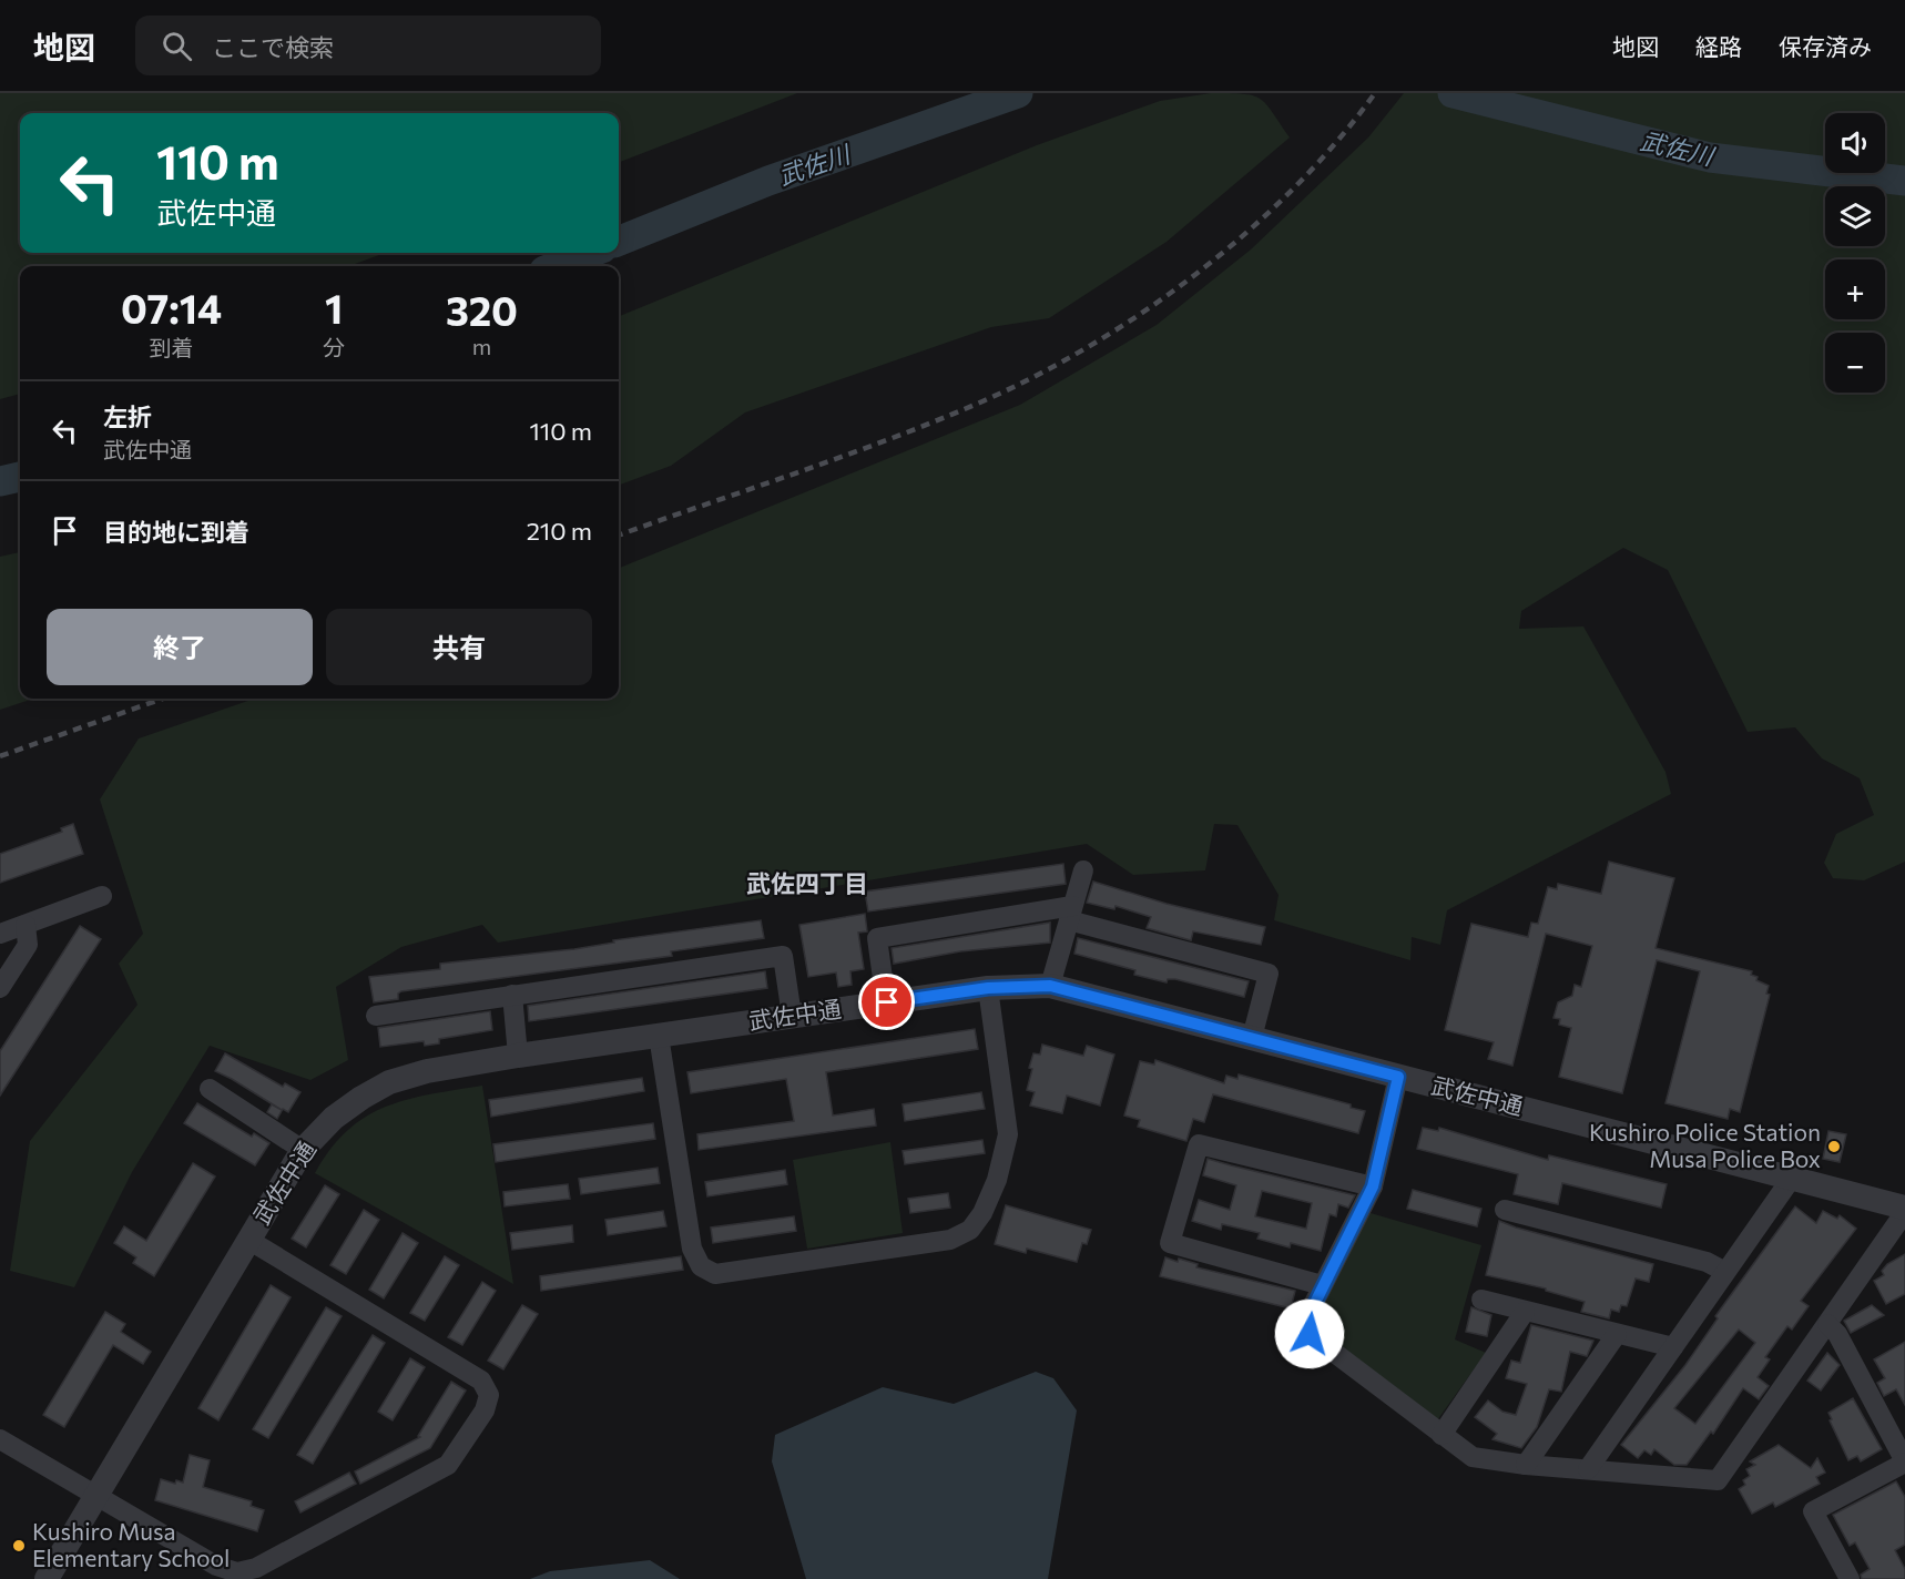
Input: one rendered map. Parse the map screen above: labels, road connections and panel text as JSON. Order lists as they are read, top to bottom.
{
  "streets": {
    "street": ["武佐中通"]
  },
  "districts": ["武佐四丁目"],
  "water": ["武佐川"],
  "places": ["Kushiro Police Station Musa Police Box", "Kushiro Musa Elementary School"],
  "page": {
    "header": "地図",
    "search": "ここで検索",
    "nav": ["地図", "経路", "保存済み"],
    "map_buttons": ["+", "−"],
    "turn": ["110 m", "武佐中通"],
    "eta": [
      "07:14",
      "到着",
      "1",
      "分",
      "320",
      "m"
    ],
    "list": [
      {
        "name": "左折",
        "note": "武佐中通",
        "value": "110 m"
      },
      {
        "name": "目的地に到着",
        "value": "210 m"
      }
    ],
    "buttons": ["終了", "共有"]
  }
}
